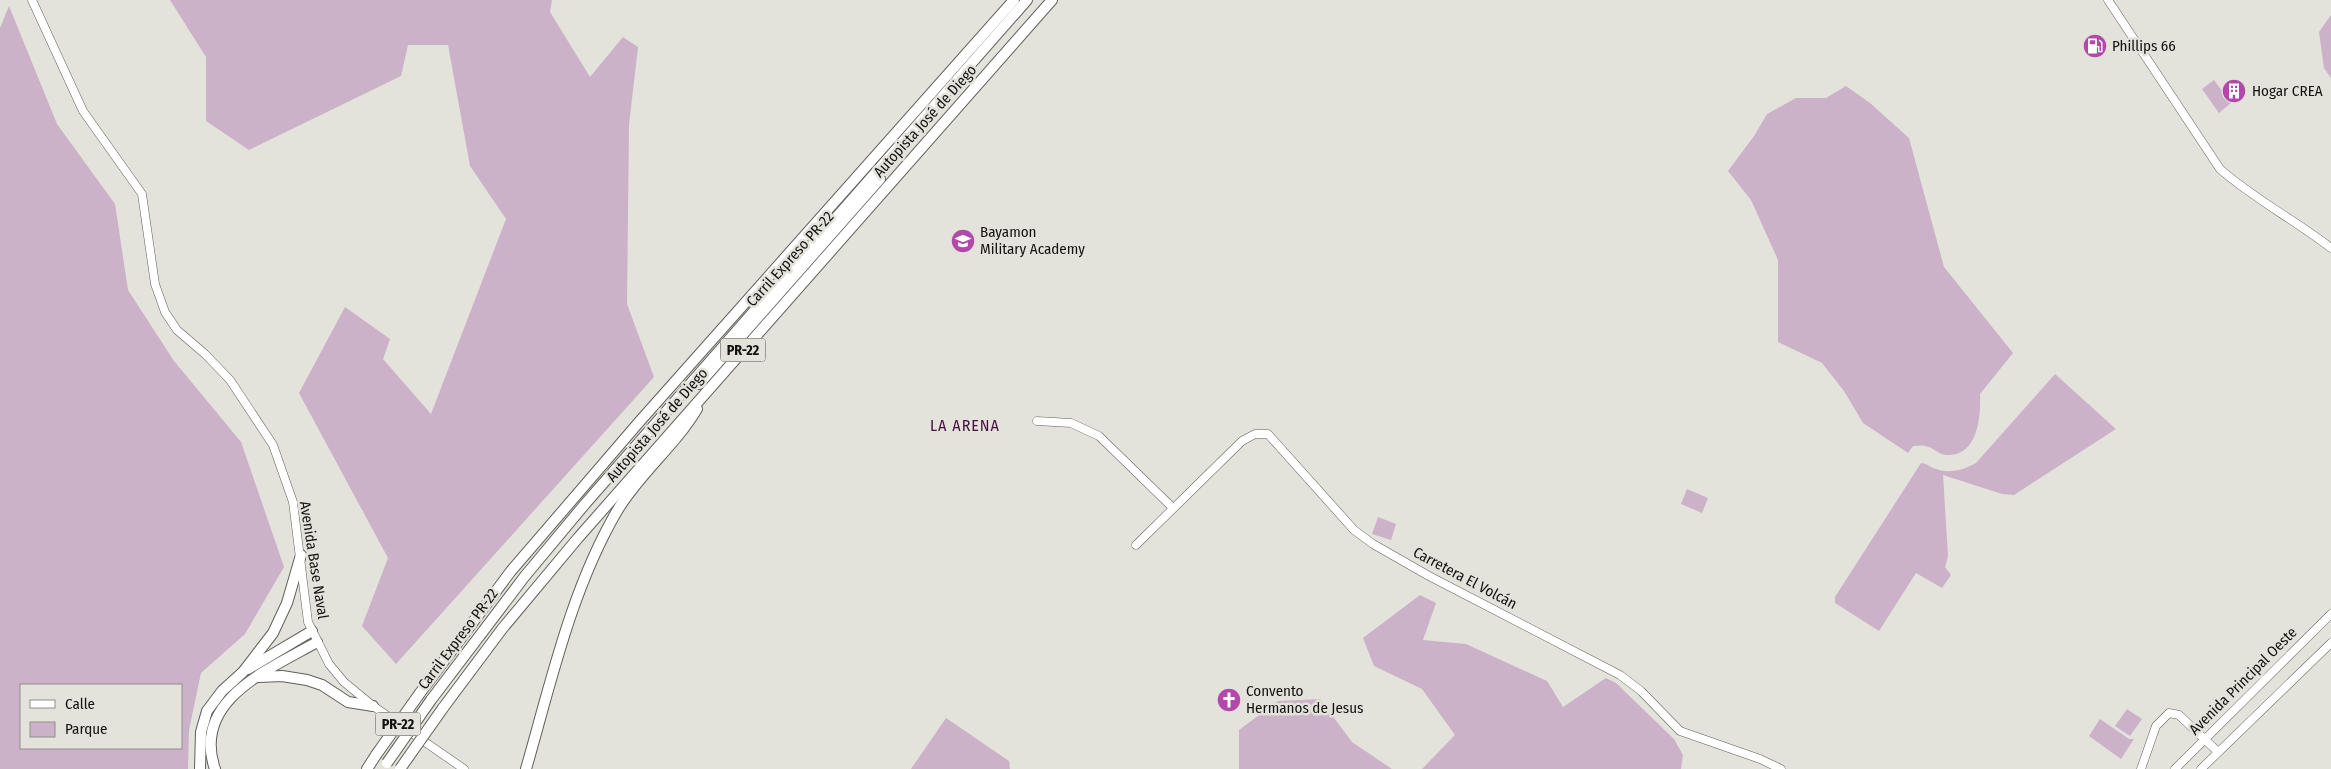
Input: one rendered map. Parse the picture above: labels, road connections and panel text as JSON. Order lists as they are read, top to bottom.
{
  "streets": {
    "highway": ["Autopista José de Diego", "Carril Expreso PR-22", "PR-22"],
    "street": ["Avenida Base Naval", "Carretera El Volcán", "Avenida Principal Oeste"]
  },
  "districts": ["LA ARENA"],
  "places": {
    "fuel station": ["Phillips 66"],
    "building": ["Hogar CREA"],
    "school or university": ["Bayamon Military Academy"],
    "church": ["Convento Hermanos de Jesus"]
  },
  "legend": ["Calle", "Parque"]
}
